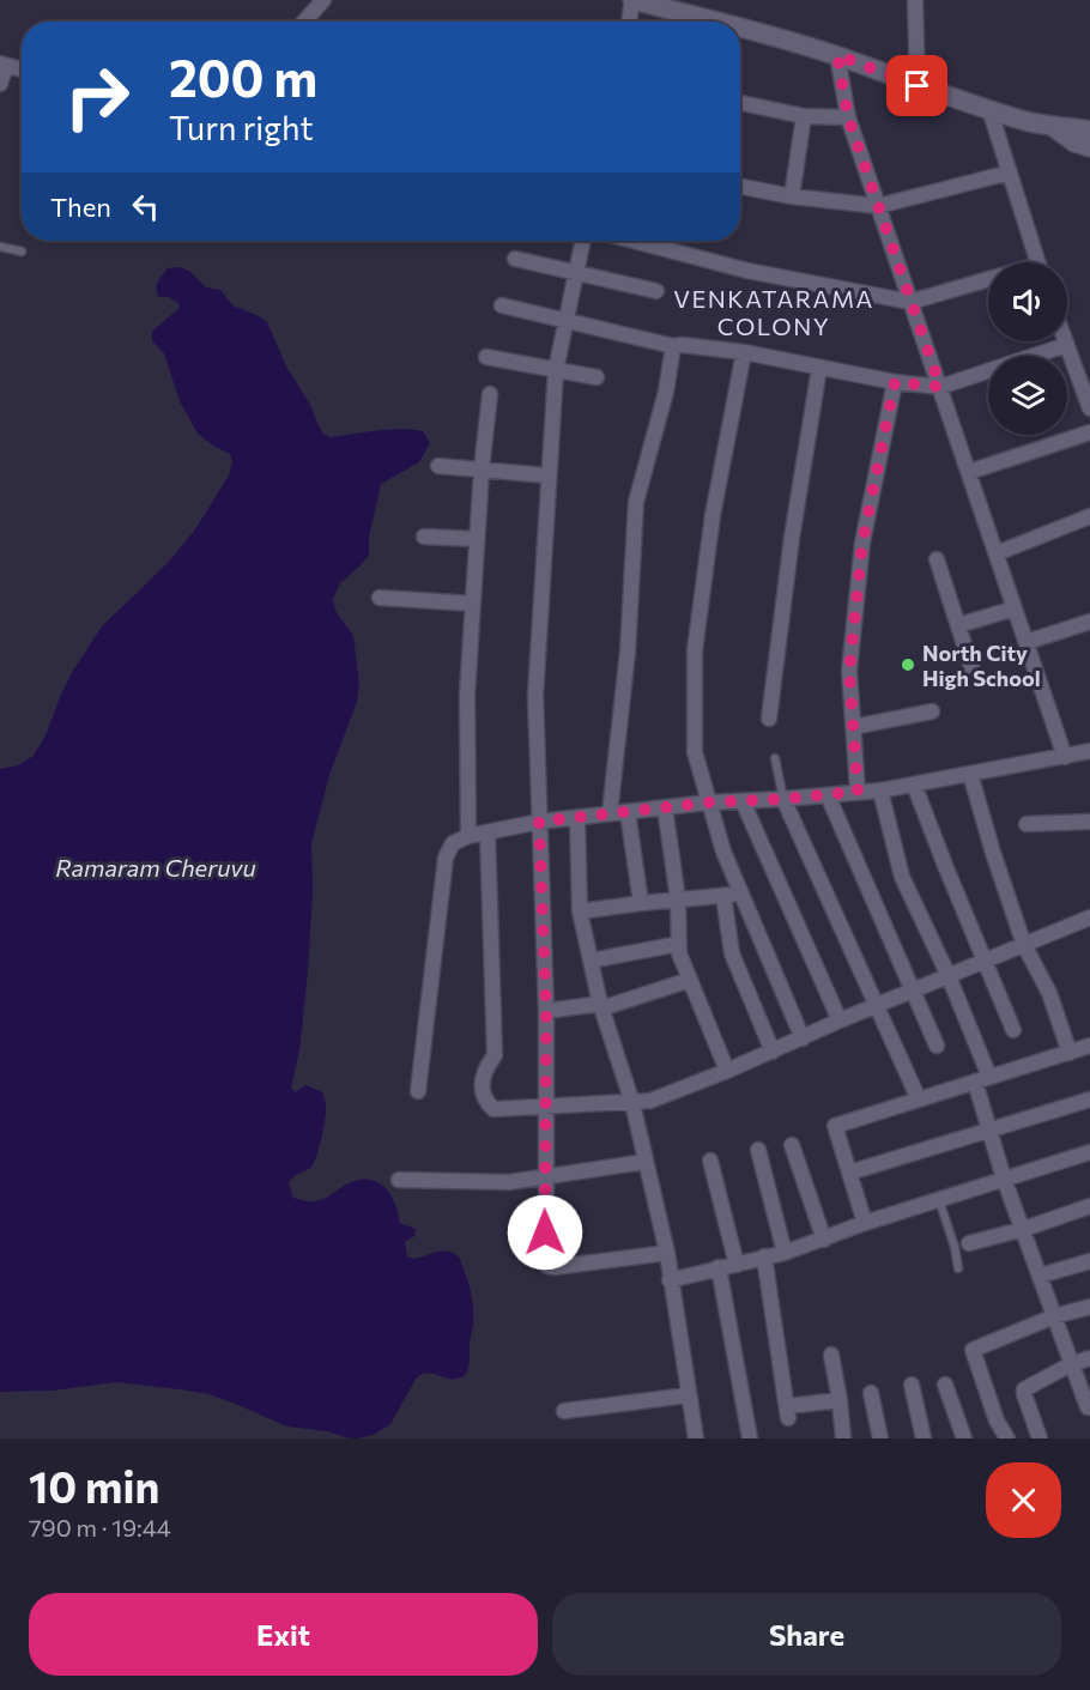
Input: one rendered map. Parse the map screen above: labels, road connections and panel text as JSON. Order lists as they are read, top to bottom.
{
  "districts": ["VENKATARAMA COLONY"],
  "water": ["Ramaram Cheruvu"],
  "places": ["North City High School"],
  "page": {
    "turn": ["200 m", "Turn right"],
    "then": "Then",
    "heading": ["10 min", "790 m · 19:44"],
    "buttons": ["Exit", "Share"]
  }
}
